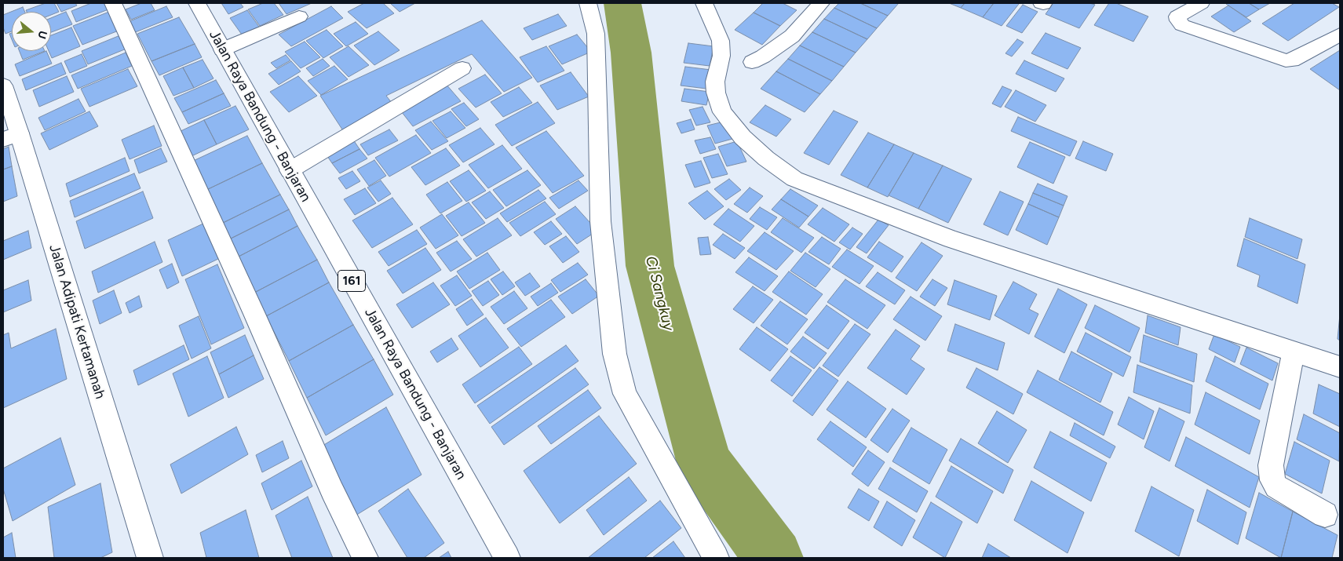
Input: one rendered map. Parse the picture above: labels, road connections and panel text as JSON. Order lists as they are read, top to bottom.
{
  "streets": {
    "street": ["Jalan Raya Bandung - Banjaran", "161", "Jalan Adipati Kertamanah"]
  },
  "water": ["Ci Sangkuy"],
  "north": "right"
}
